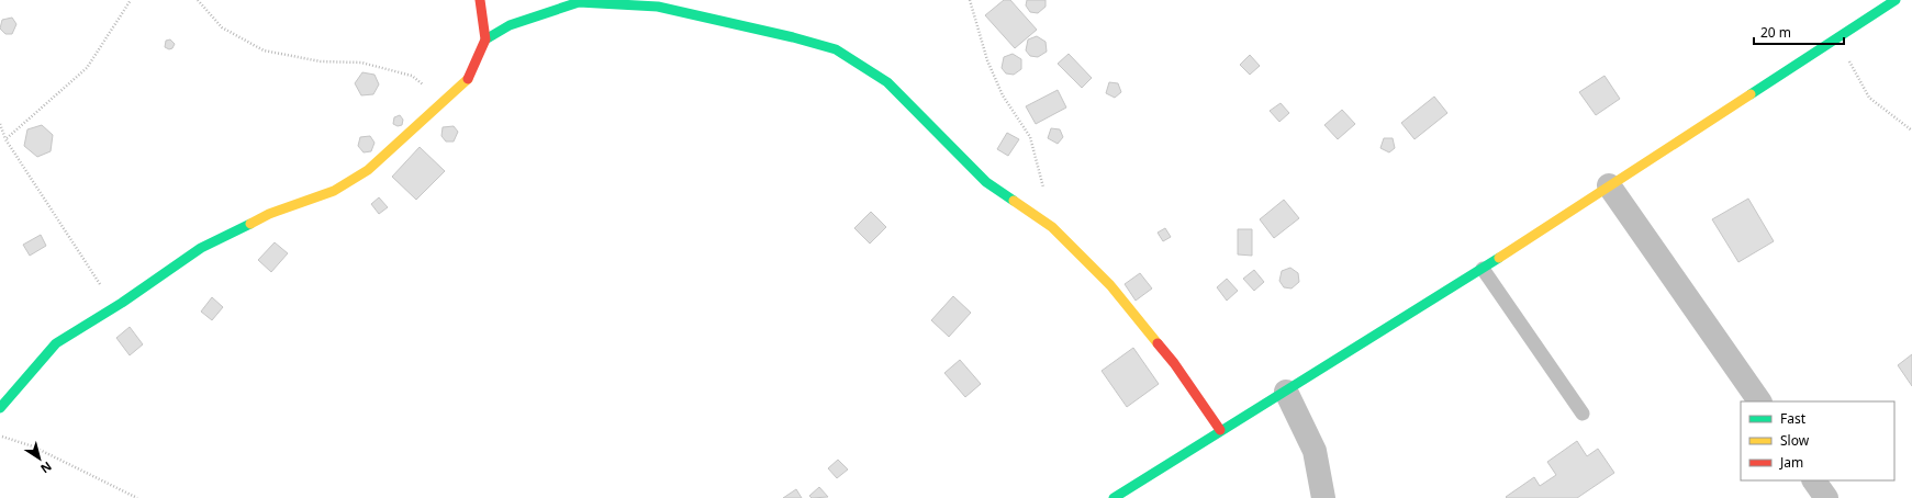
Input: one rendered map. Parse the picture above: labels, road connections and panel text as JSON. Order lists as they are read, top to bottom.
{
  "legend": ["Fast", "Slow", "Jam"],
  "scale_bar": "20 m",
  "north": "bottom right"
}
